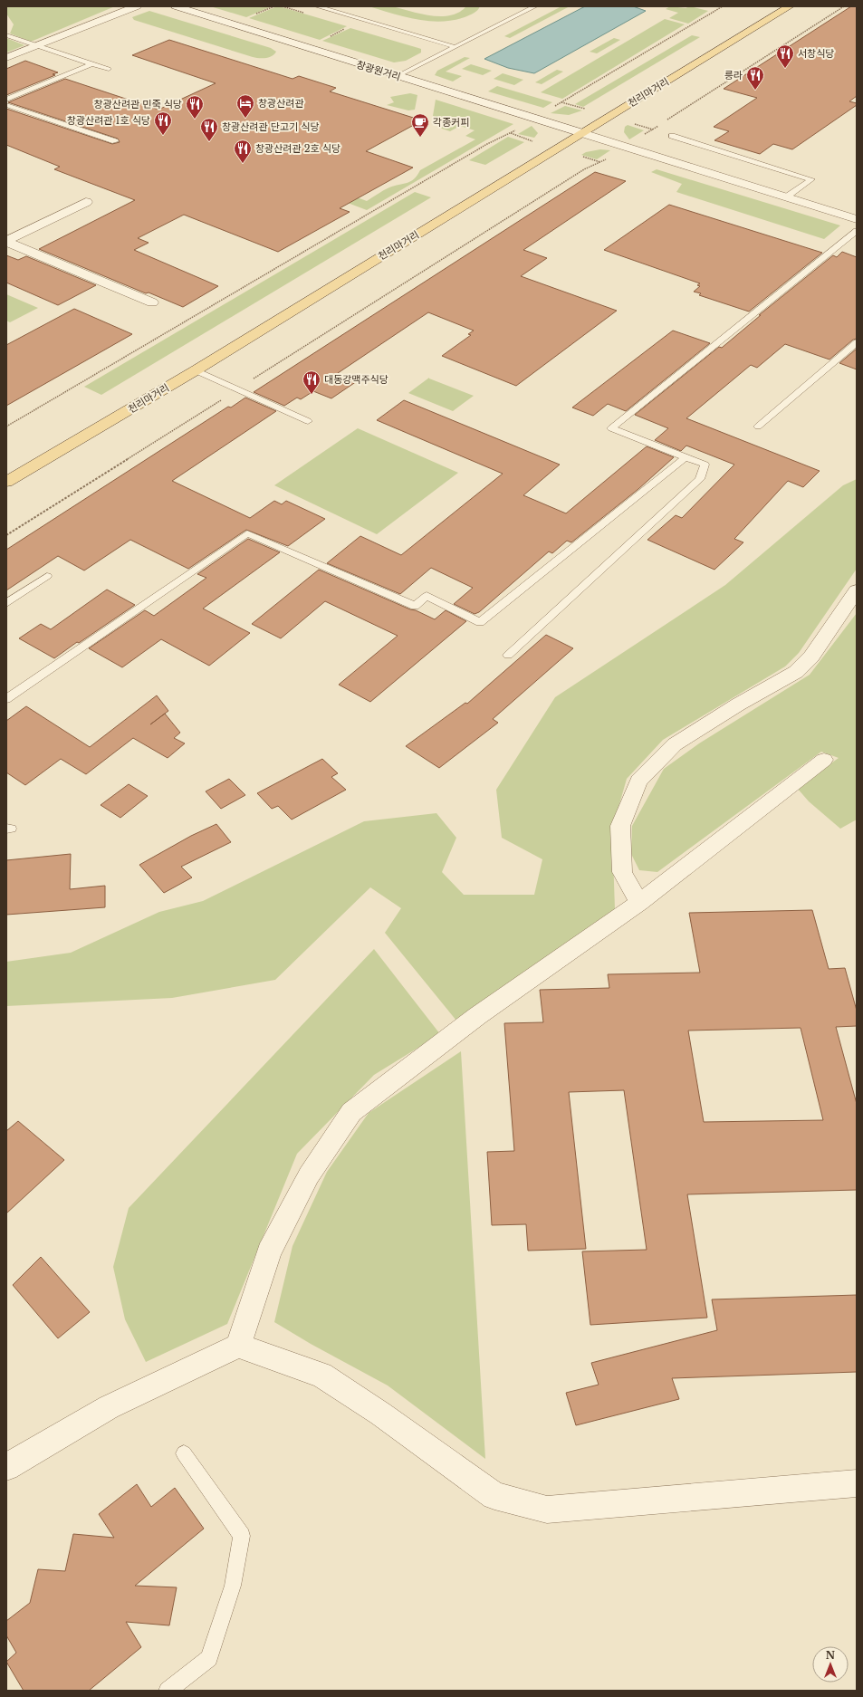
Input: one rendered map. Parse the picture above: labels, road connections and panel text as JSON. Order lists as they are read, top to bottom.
{
  "streets": {
    "main road": ["천리마거리"],
    "street": ["창광원거리"]
  },
  "crossings": [
    ["창광원거리", "천리마거리"]
  ],
  "places": {
    "restaurant": [
      "서창식당",
      "릉라",
      "창광산려관 민죽 식당",
      "창광산려관 1호 식당",
      "창광산려관 단고기 식당",
      "창광산려관 2호 식당",
      "대동강맥주식당"
    ],
    "hotel": ["창광산려관"],
    "cafe": ["각종커피"]
  },
  "north": "top"
}
